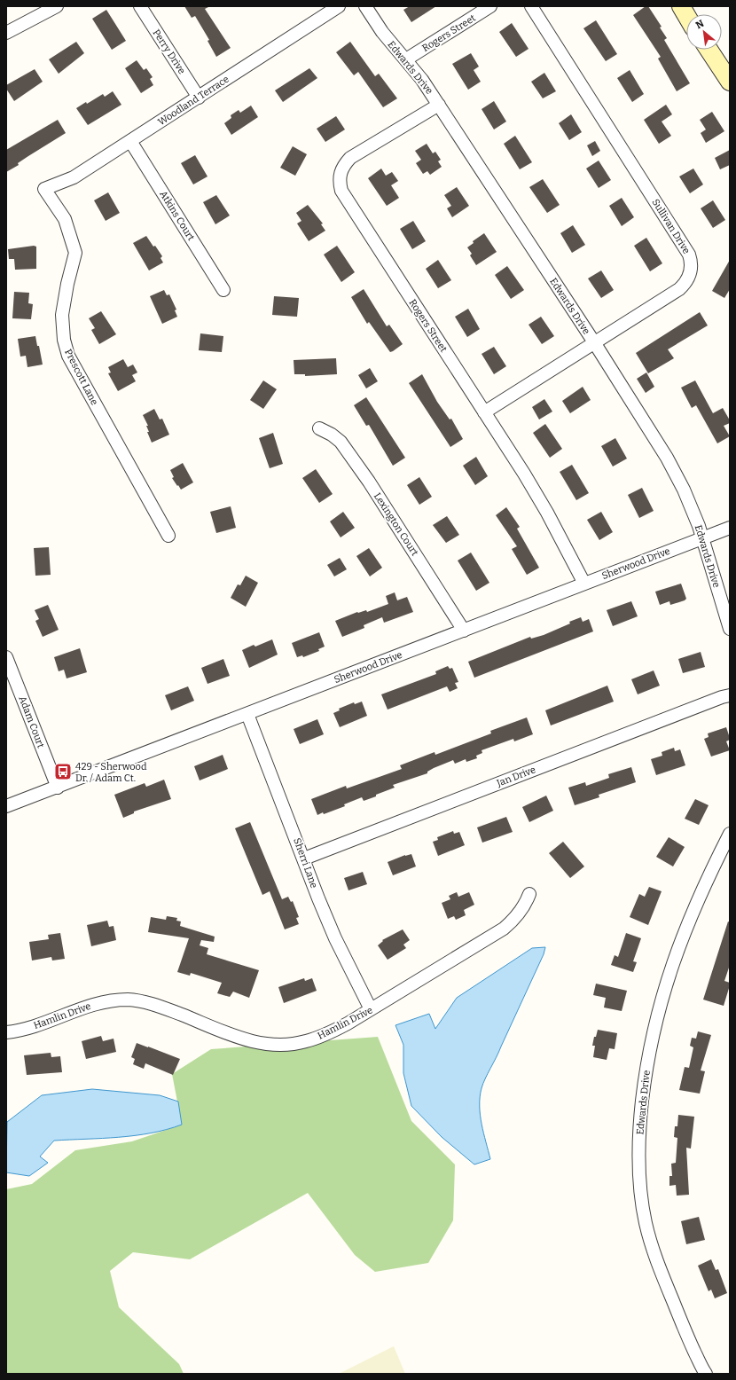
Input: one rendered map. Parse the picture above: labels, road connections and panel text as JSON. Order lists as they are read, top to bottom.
{
  "streets": {
    "street": [
      "Rogers Street",
      "Perry Drive",
      "Edwards Drive",
      "Woodland Terrace",
      "Atkins Court",
      "Sullivan Drive",
      "Prescott Lane",
      "Lexington Court",
      "Sherwood Drive",
      "Adam Court",
      "Jan Drive",
      "Sherri Lane",
      "Hamlin Drive"
    ]
  },
  "crossings": [
    ["Rogers Street", "Edwards Drive"],
    ["Rogers Street", "Sullivan Drive"],
    ["Rogers Street", "Sherwood Drive"],
    ["Perry Drive", "Woodland Terrace"],
    ["Edwards Drive", "Sullivan Drive"],
    ["Edwards Drive", "Sherwood Drive"],
    ["Woodland Terrace", "Atkins Court"],
    ["Woodland Terrace", "Prescott Lane"],
    ["Lexington Court", "Sherwood Drive"],
    ["Sherwood Drive", "Adam Court"],
    ["Sherwood Drive", "Sherri Lane"],
    ["Jan Drive", "Sherri Lane"],
    ["Sherri Lane", "Hamlin Drive"]
  ],
  "places": {
    "bus stop": ["429 - Sherwood Dr. / Adam Ct."]
  },
  "north": "top left"
}
